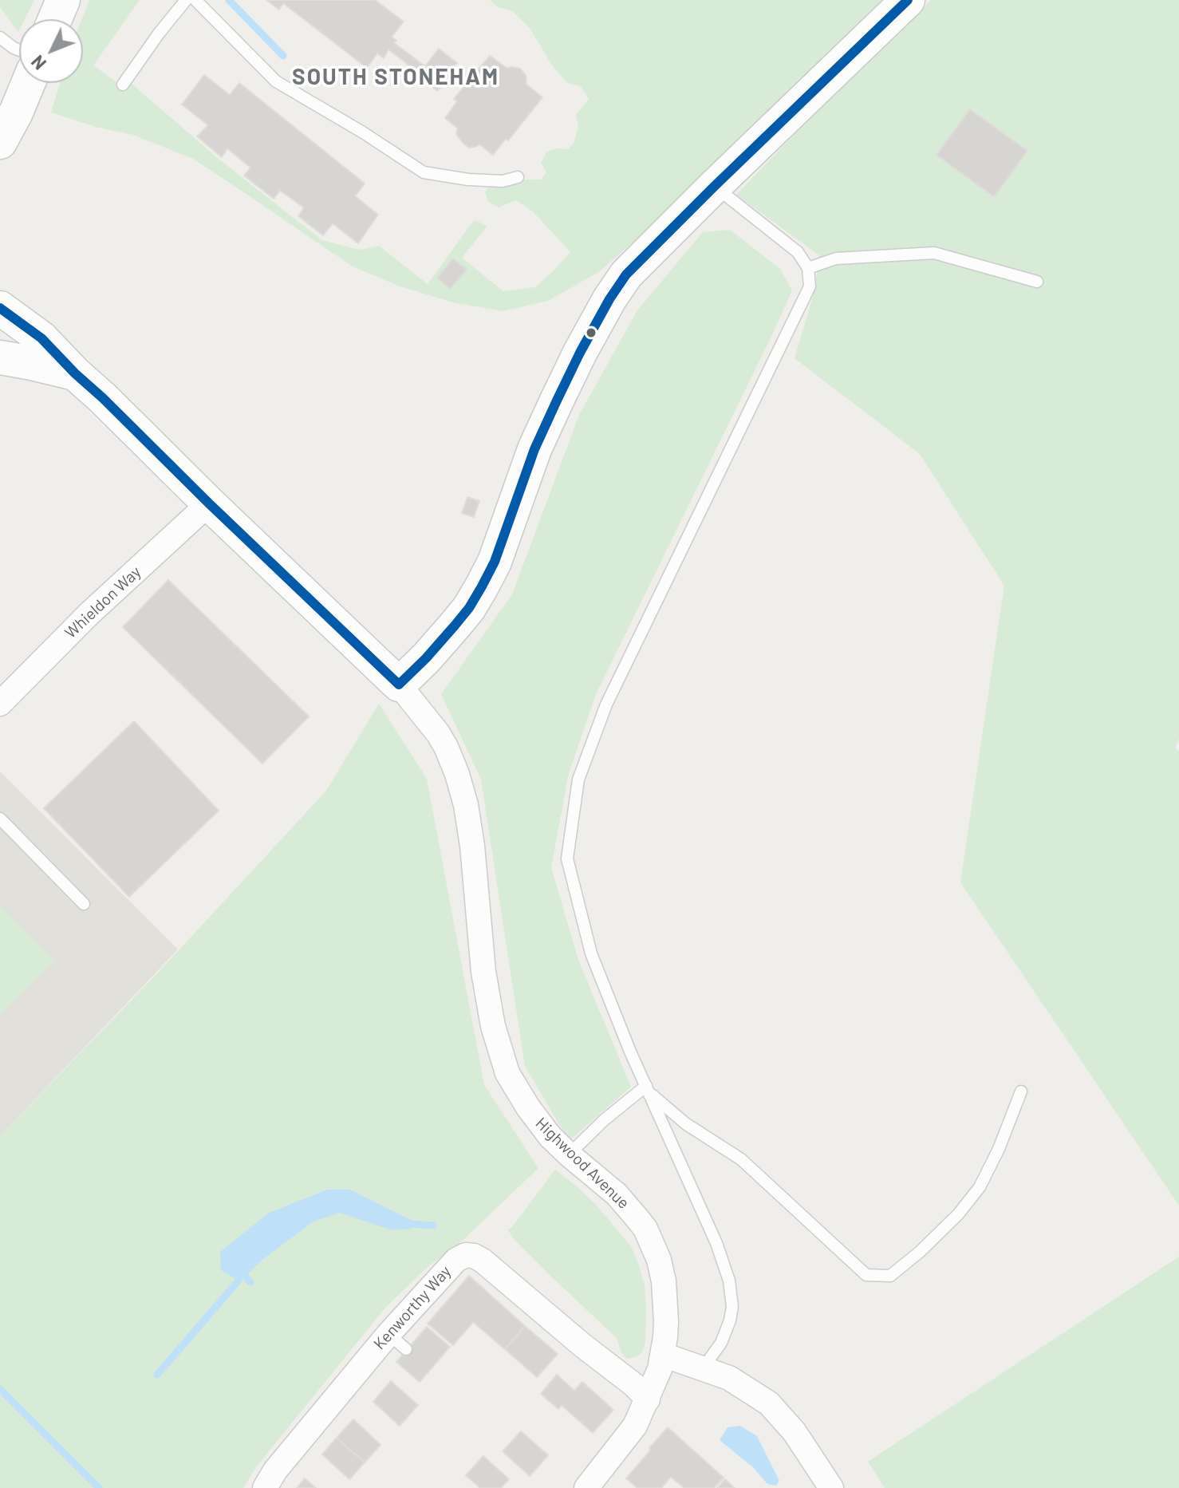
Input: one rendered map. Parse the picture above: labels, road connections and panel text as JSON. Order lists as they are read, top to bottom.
{
  "streets": {
    "street": ["Whieldon Way", "Highwood Avenue", "Kenworthy Way"]
  },
  "crossings": [
    ["Highwood Avenue", "Kenworthy Way"]
  ],
  "districts": ["SOUTH STONEHAM"],
  "north": "bottom left"
}
